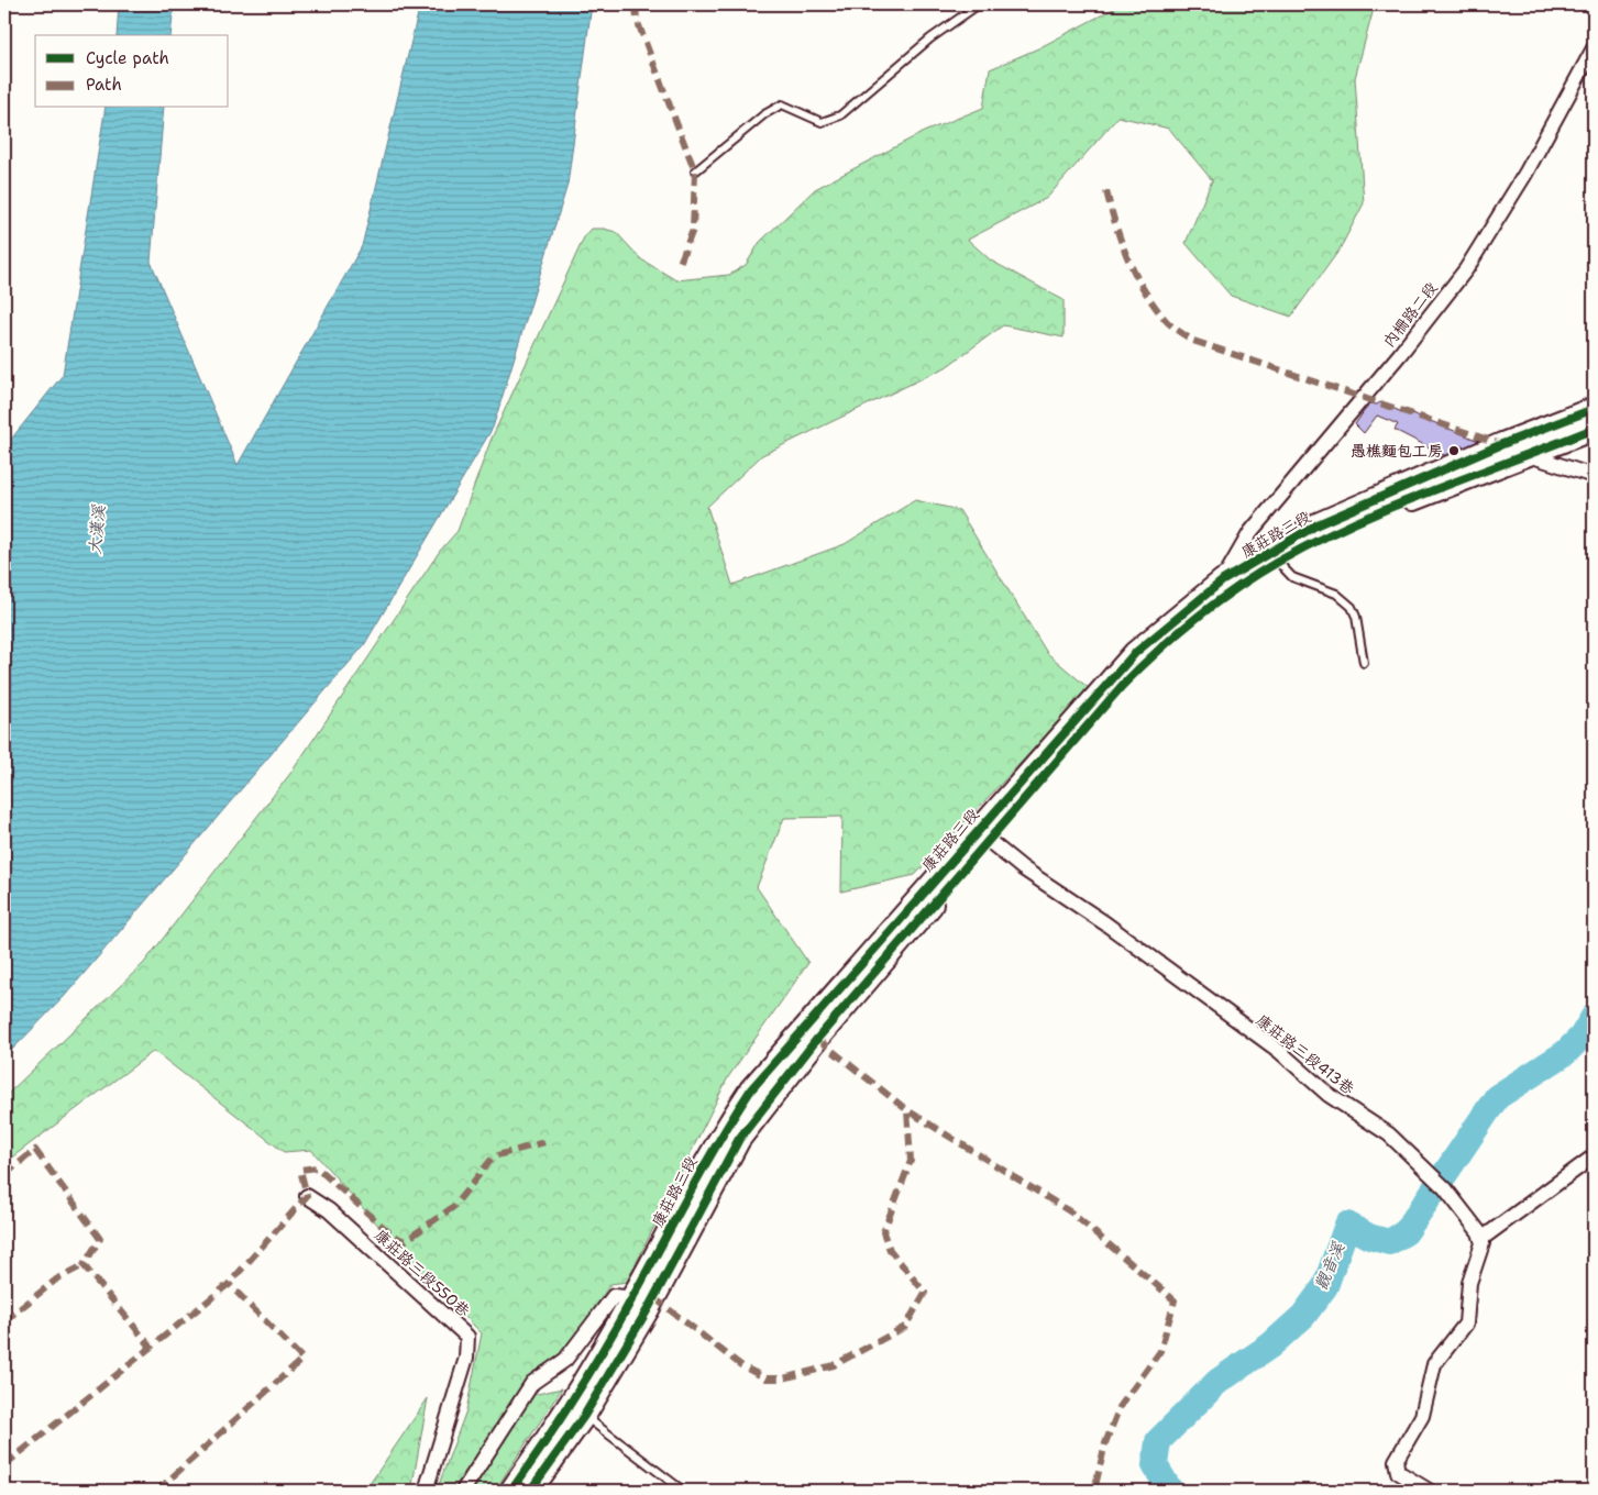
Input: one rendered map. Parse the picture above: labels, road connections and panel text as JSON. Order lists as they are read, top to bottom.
{
  "streets": {
    "main road": ["康莊路三段"],
    "street": ["內柵路二段", "康莊路三段413巷", "康莊路三段550巷"]
  },
  "crossings": [
    ["內柵路二段", "康莊路三段"],
    ["康莊路三段", "康莊路三段413巷"]
  ],
  "water": ["大漢溪", "觀音溪"],
  "places": ["愚樵麵包工房"],
  "legend": ["Cycle path", "Path"]
}
